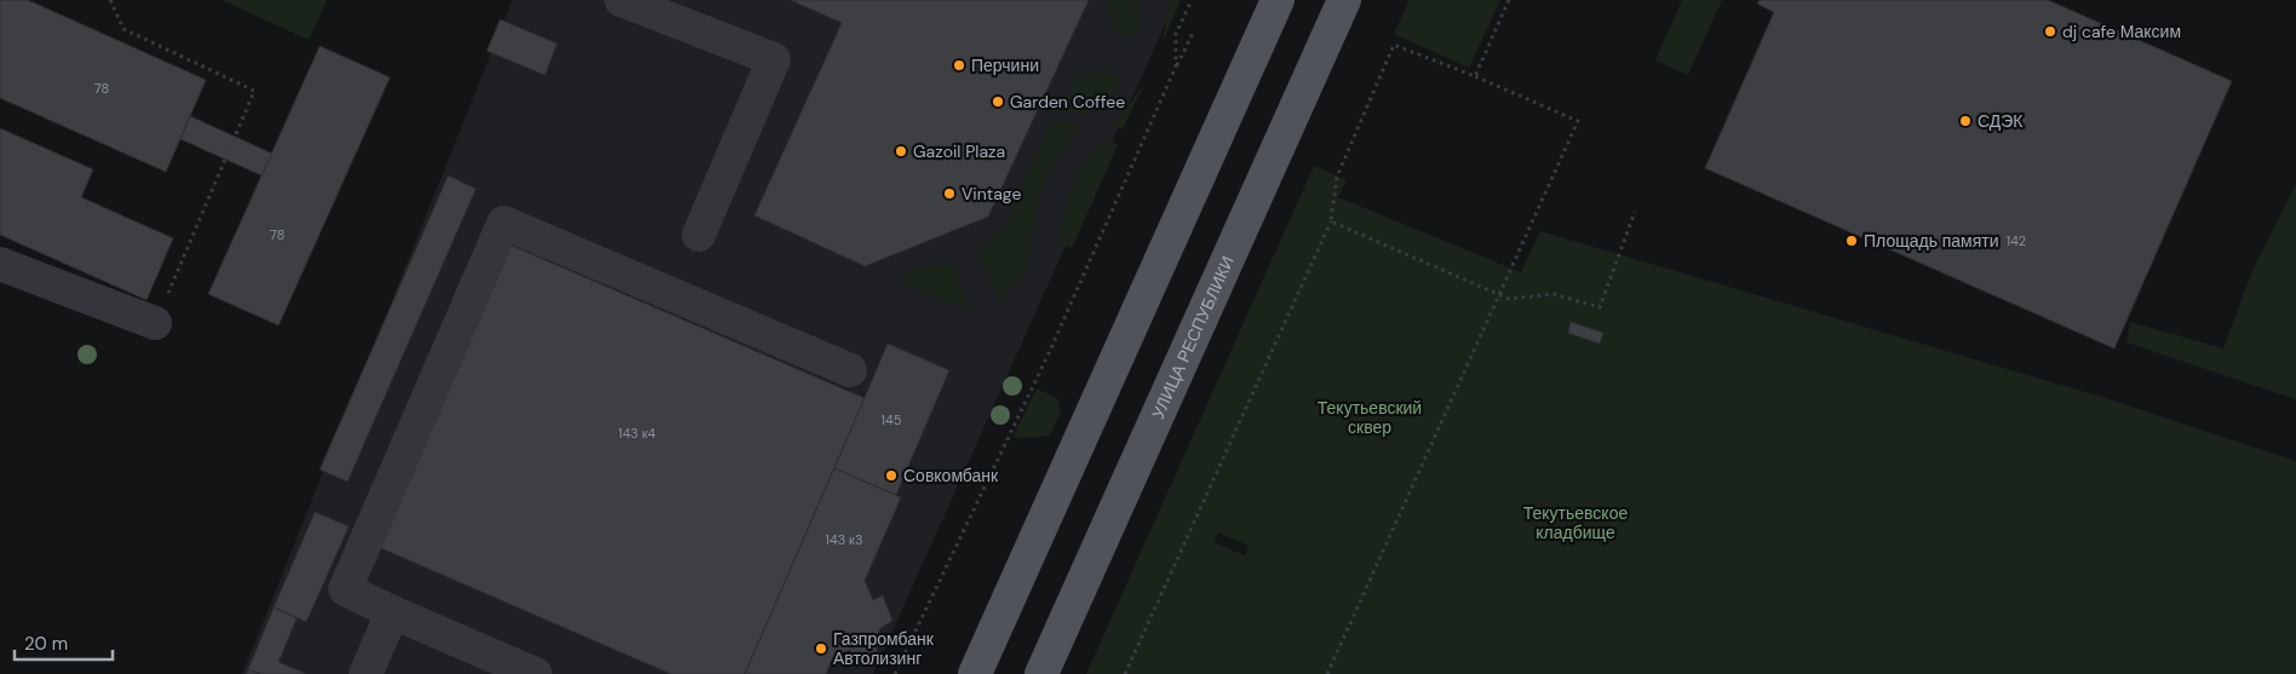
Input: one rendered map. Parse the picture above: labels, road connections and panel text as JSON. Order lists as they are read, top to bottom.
{
  "streets": {
    "main road": ["УЛИЦА РЕСПУБЛИКИ"]
  },
  "parks": ["Текутьевский сквер", "Текутьевское кладбище"],
  "places": [
    "dj cafe Максим",
    "Перчини",
    "Garden Coffee",
    "СДЭК",
    "Gazoil Plaza",
    "Vintage",
    "Площадь памяти",
    "Совкомбанк",
    "Газпромбанк Автолизинг"
  ],
  "house_numbers": [
    "78",
    "78",
    "142",
    "145",
    "143 к4",
    "143 к3"
  ],
  "scale_bar": "20 m"
}
